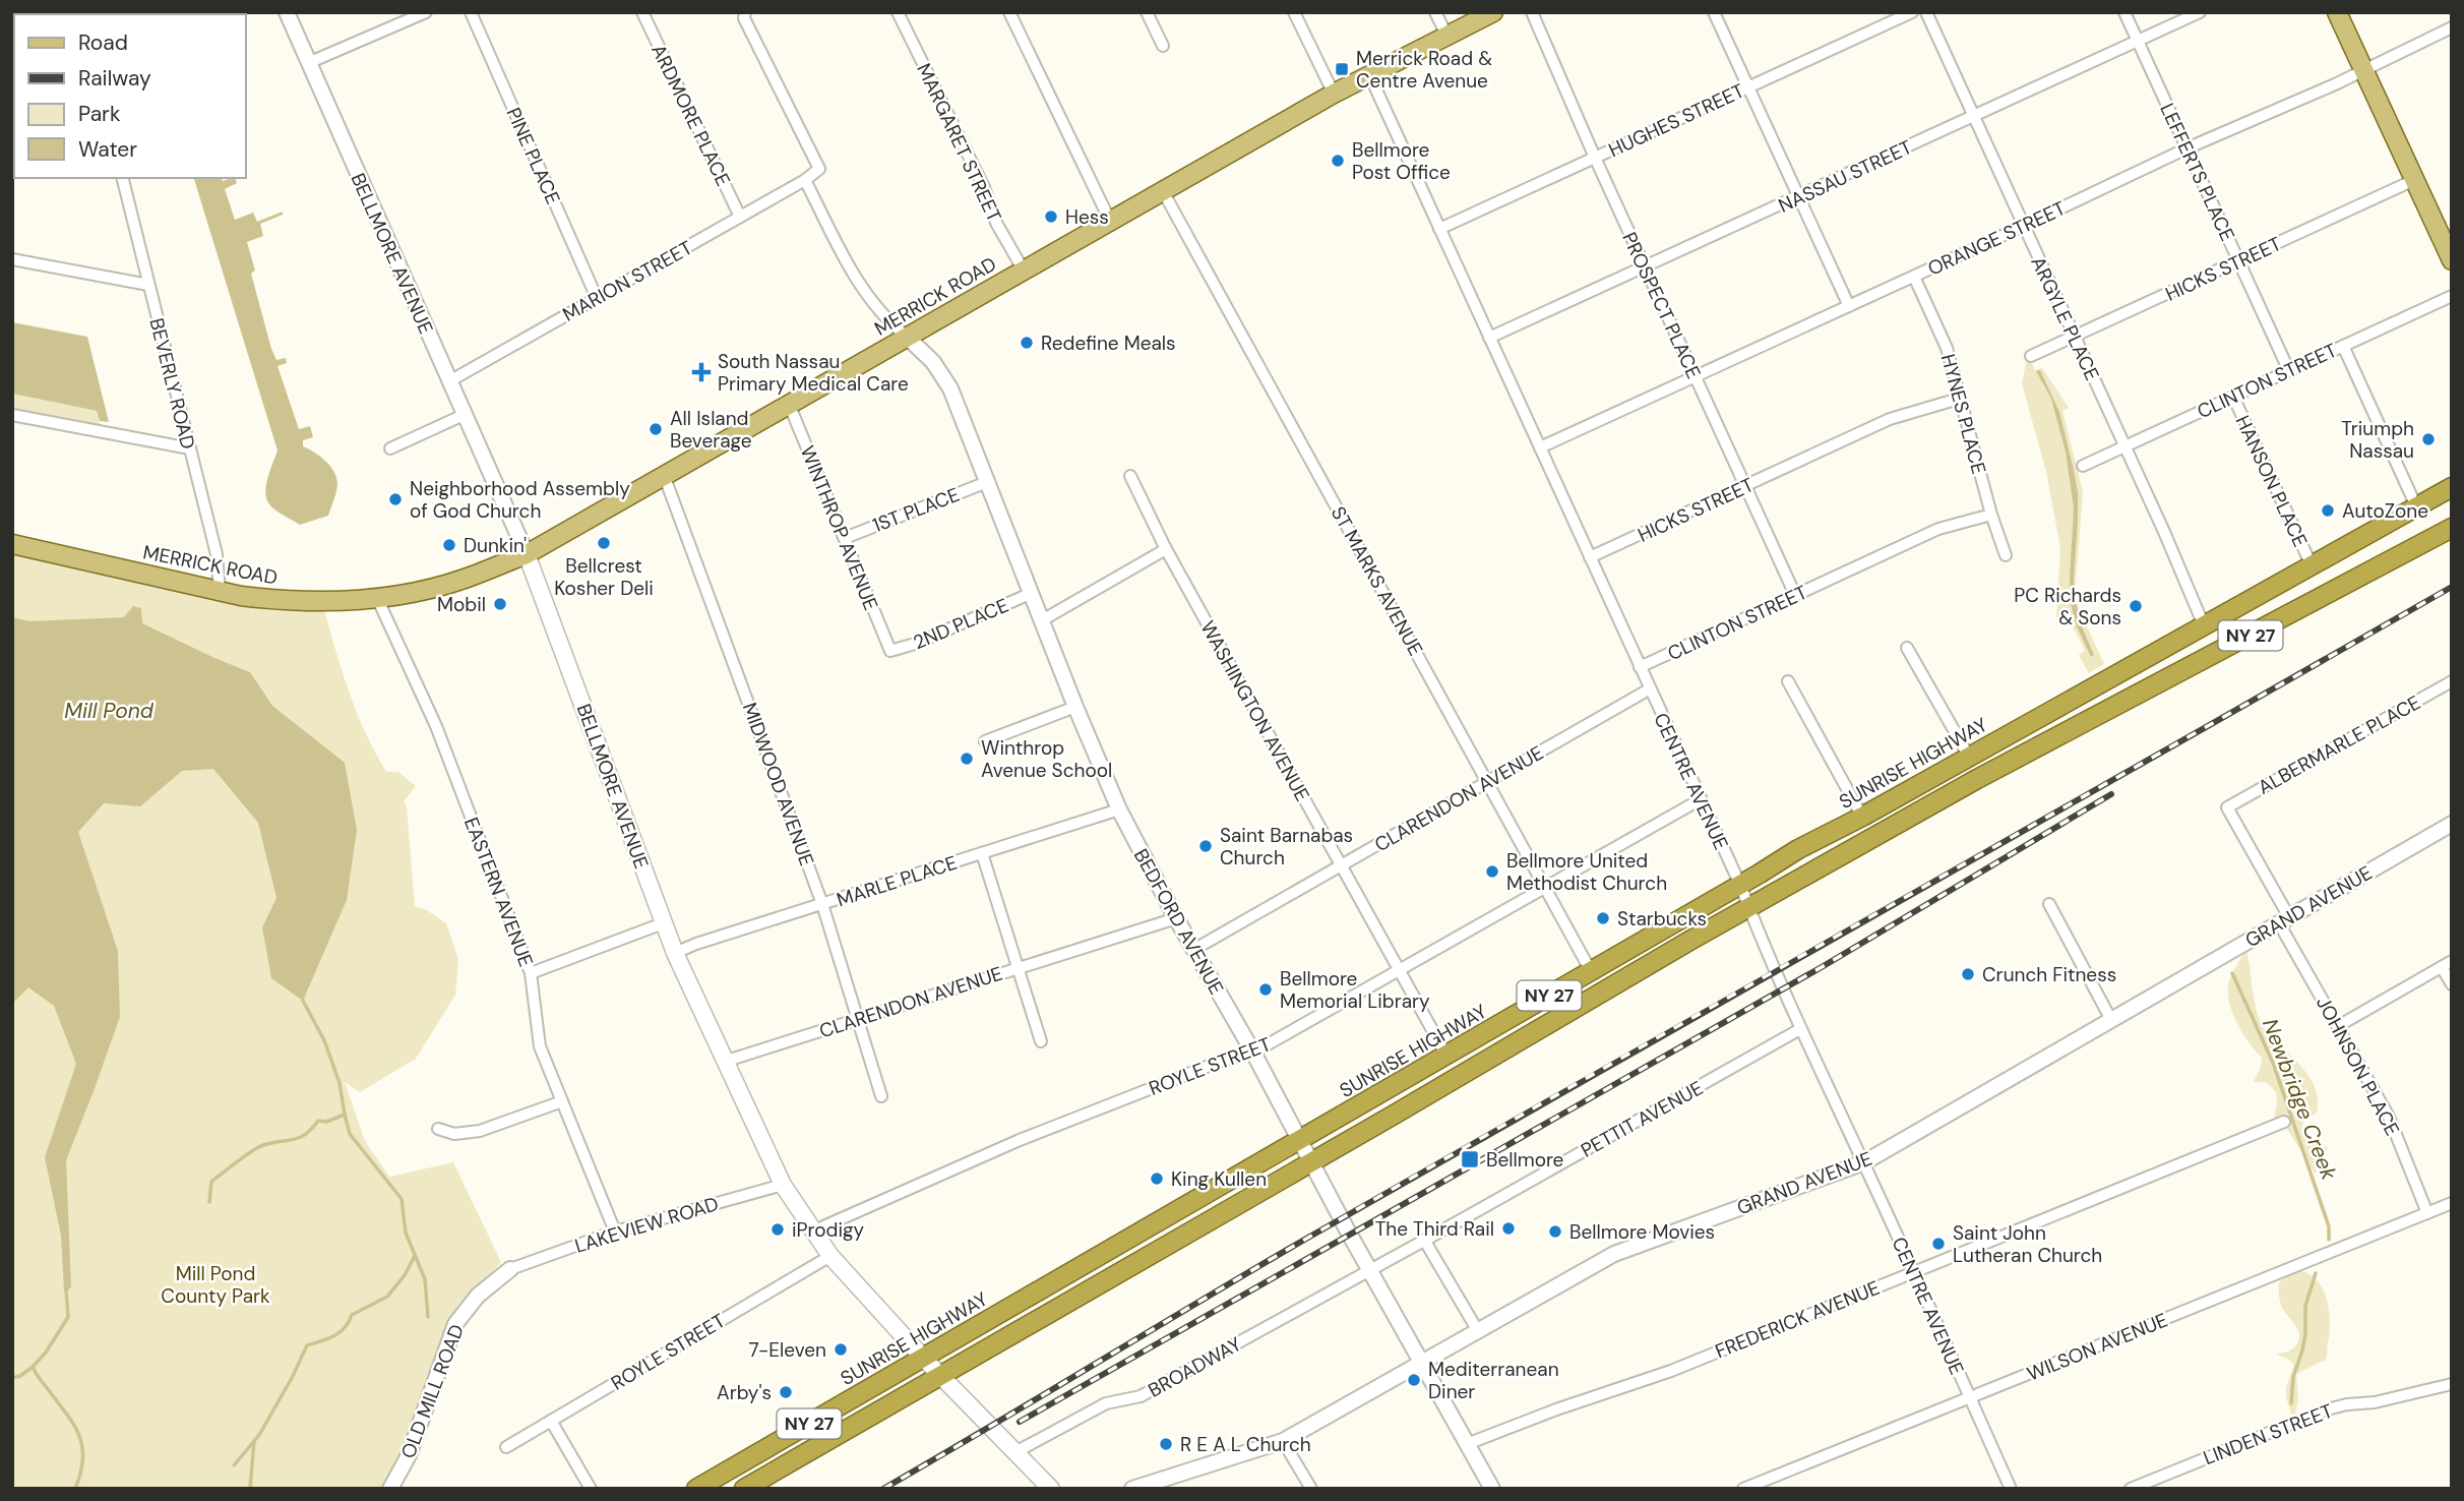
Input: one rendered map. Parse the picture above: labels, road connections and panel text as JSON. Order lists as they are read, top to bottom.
{
  "streets": {
    "highway": ["NY 27", "SUNRISE HIGHWAY"],
    "main road": ["BELLMORE AVENUE", "MERRICK ROAD"],
    "street": [
      "ARDMORE PLACE",
      "HUGHES STREET",
      "MARGARET STREET",
      "PINE PLACE",
      "LEFFERTS PLACE",
      "NASSAU STREET",
      "ORANGE STREET",
      "HICKS STREET",
      "MARION STREET",
      "PROSPECT PLACE",
      "ARGYLE PLACE",
      "CLINTON STREET",
      "BEVERLY ROAD",
      "HYNES PLACE",
      "HANSON PLACE",
      "1ST PLACE",
      "WINTHROP AVENUE",
      "ST MARKS AVENUE",
      "2ND PLACE",
      "WASHINGTON AVENUE",
      "ALBERMARLE PLACE",
      "CENTRE AVENUE",
      "MIDWOOD AVENUE",
      "CLARENDON AVENUE",
      "MARLE PLACE",
      "EASTERN AVENUE",
      "GRAND AVENUE",
      "BEDFORD AVENUE",
      "ROYLE STREET",
      "JOHNSON PLACE",
      "PETTIT AVENUE",
      "LAKEVIEW ROAD",
      "FREDERICK AVENUE",
      "WILSON AVENUE",
      "BROADWAY",
      "OLD MILL ROAD",
      "LINDEN STREET"
    ]
  },
  "crossings": [
    ["ARDMORE PLACE", "MARION STREET"],
    ["HUGHES STREET", "PROSPECT PLACE"],
    ["HUGHES STREET", "CENTRE AVENUE"],
    ["MARGARET STREET", "MERRICK ROAD"],
    ["PINE PLACE", "MARION STREET"],
    ["LEFFERTS PLACE", "NASSAU STREET"],
    ["LEFFERTS PLACE", "ORANGE STREET"],
    ["LEFFERTS PLACE", "HICKS STREET"],
    ["LEFFERTS PLACE", "CLINTON STREET"],
    ["NASSAU STREET", "PROSPECT PLACE"],
    ["NASSAU STREET", "ARGYLE PLACE"],
    ["NASSAU STREET", "CENTRE AVENUE"],
    ["ORANGE STREET", "PROSPECT PLACE"],
    ["ORANGE STREET", "ARGYLE PLACE"],
    ["ORANGE STREET", "HYNES PLACE"],
    ["ORANGE STREET", "CENTRE AVENUE"],
    ["BELLMORE AVENUE", "MARION STREET"],
    ["BELLMORE AVENUE", "MERRICK ROAD"],
    ["BELLMORE AVENUE", "NY 27"],
    ["BELLMORE AVENUE", "SUNRISE HIGHWAY"],
    ["BELLMORE AVENUE", "CLARENDON AVENUE"],
    ["BELLMORE AVENUE", "MARLE PLACE"],
    ["BELLMORE AVENUE", "ROYLE STREET"],
    ["BELLMORE AVENUE", "LAKEVIEW ROAD"],
    ["BELLMORE AVENUE", "BROADWAY"],
    ["HICKS STREET", "PROSPECT PLACE"],
    ["HICKS STREET", "ARGYLE PLACE"],
    ["HICKS STREET", "HYNES PLACE"],
    ["HICKS STREET", "CENTRE AVENUE"],
    ["MERRICK ROAD", "BEVERLY ROAD"],
    ["MERRICK ROAD", "WINTHROP AVENUE"],
    ["MERRICK ROAD", "ST MARKS AVENUE"],
    ["MERRICK ROAD", "CENTRE AVENUE"],
    ["MERRICK ROAD", "MIDWOOD AVENUE"],
    ["MERRICK ROAD", "EASTERN AVENUE"],
    ["MERRICK ROAD", "BEDFORD AVENUE"],
    ["PROSPECT PLACE", "CLINTON STREET"],
    ["ARGYLE PLACE", "CLINTON STREET"],
    ["ARGYLE PLACE", "SUNRISE HIGHWAY"],
    ["CLINTON STREET", "HYNES PLACE"],
    ["CLINTON STREET", "HANSON PLACE"],
    ["CLINTON STREET", "CENTRE AVENUE"],
    ["HANSON PLACE", "SUNRISE HIGHWAY"],
    ["1ST PLACE", "WINTHROP AVENUE"],
    ["1ST PLACE", "BEDFORD AVENUE"],
    ["WINTHROP AVENUE", "2ND PLACE"],
    ["ST MARKS AVENUE", "SUNRISE HIGHWAY"],
    ["ST MARKS AVENUE", "CLARENDON AVENUE"],
    ["ST MARKS AVENUE", "ROYLE STREET"],
    ["2ND PLACE", "BEDFORD AVENUE"],
    ["NY 27", "CENTRE AVENUE"],
    ["NY 27", "BEDFORD AVENUE"],
    ["WASHINGTON AVENUE", "SUNRISE HIGHWAY"],
    ["WASHINGTON AVENUE", "CLARENDON AVENUE"],
    ["WASHINGTON AVENUE", "ROYLE STREET"],
    ["ALBERMARLE PLACE", "JOHNSON PLACE"],
    ["SUNRISE HIGHWAY", "CENTRE AVENUE"],
    ["SUNRISE HIGHWAY", "BEDFORD AVENUE"],
    ["CENTRE AVENUE", "CLARENDON AVENUE"],
    ["CENTRE AVENUE", "GRAND AVENUE"],
    ["CENTRE AVENUE", "ROYLE STREET"],
    ["CENTRE AVENUE", "PETTIT AVENUE"],
    ["CENTRE AVENUE", "FREDERICK AVENUE"],
    ["CENTRE AVENUE", "WILSON AVENUE"],
    ["MIDWOOD AVENUE", "CLARENDON AVENUE"],
    ["MIDWOOD AVENUE", "MARLE PLACE"],
    ["CLARENDON AVENUE", "BEDFORD AVENUE"],
    ["MARLE PLACE", "BEDFORD AVENUE"],
    ["EASTERN AVENUE", "LAKEVIEW ROAD"],
    ["GRAND AVENUE", "BEDFORD AVENUE"],
    ["GRAND AVENUE", "JOHNSON PLACE"],
    ["BEDFORD AVENUE", "ROYLE STREET"],
    ["BEDFORD AVENUE", "PETTIT AVENUE"],
    ["BEDFORD AVENUE", "FREDERICK AVENUE"],
    ["BEDFORD AVENUE", "BROADWAY"],
    ["JOHNSON PLACE", "WILSON AVENUE"],
    ["PETTIT AVENUE", "BROADWAY"],
    ["LAKEVIEW ROAD", "OLD MILL ROAD"]
  ],
  "water": ["Mill Pond", "Newbridge Creek"],
  "parks": ["Mill Pond County Park"],
  "places": {
    "transit": ["Merrick Road & Centre Avenue", "Bellmore"],
    "other": [
      "Bellmore Post Office",
      "Hess",
      "Redefine Meals",
      "All Island Beverage",
      "Triumph Nassau",
      "Neighborhood Assembly of God Church",
      "AutoZone",
      "Bellcrest Kosher Deli",
      "Dunkin'",
      "Mobil",
      "PC Richards & Sons",
      "Winthrop Avenue School",
      "Saint Barnabas Church",
      "Bellmore United Methodist Church",
      "Starbucks",
      "Crunch Fitness",
      "Bellmore Memorial Library",
      "King Kullen",
      "The Third Rail",
      "iProdigy",
      "Bellmore Movies",
      "Saint John Lutheran Church",
      "7-Eleven",
      "Mediterranean Diner",
      "Arby's",
      "R E A L Church"
    ],
    "health": ["South Nassau Primary Medical Care"]
  },
  "legend": [
    "Road",
    "Railway",
    "Park",
    "Water"
  ]
}
